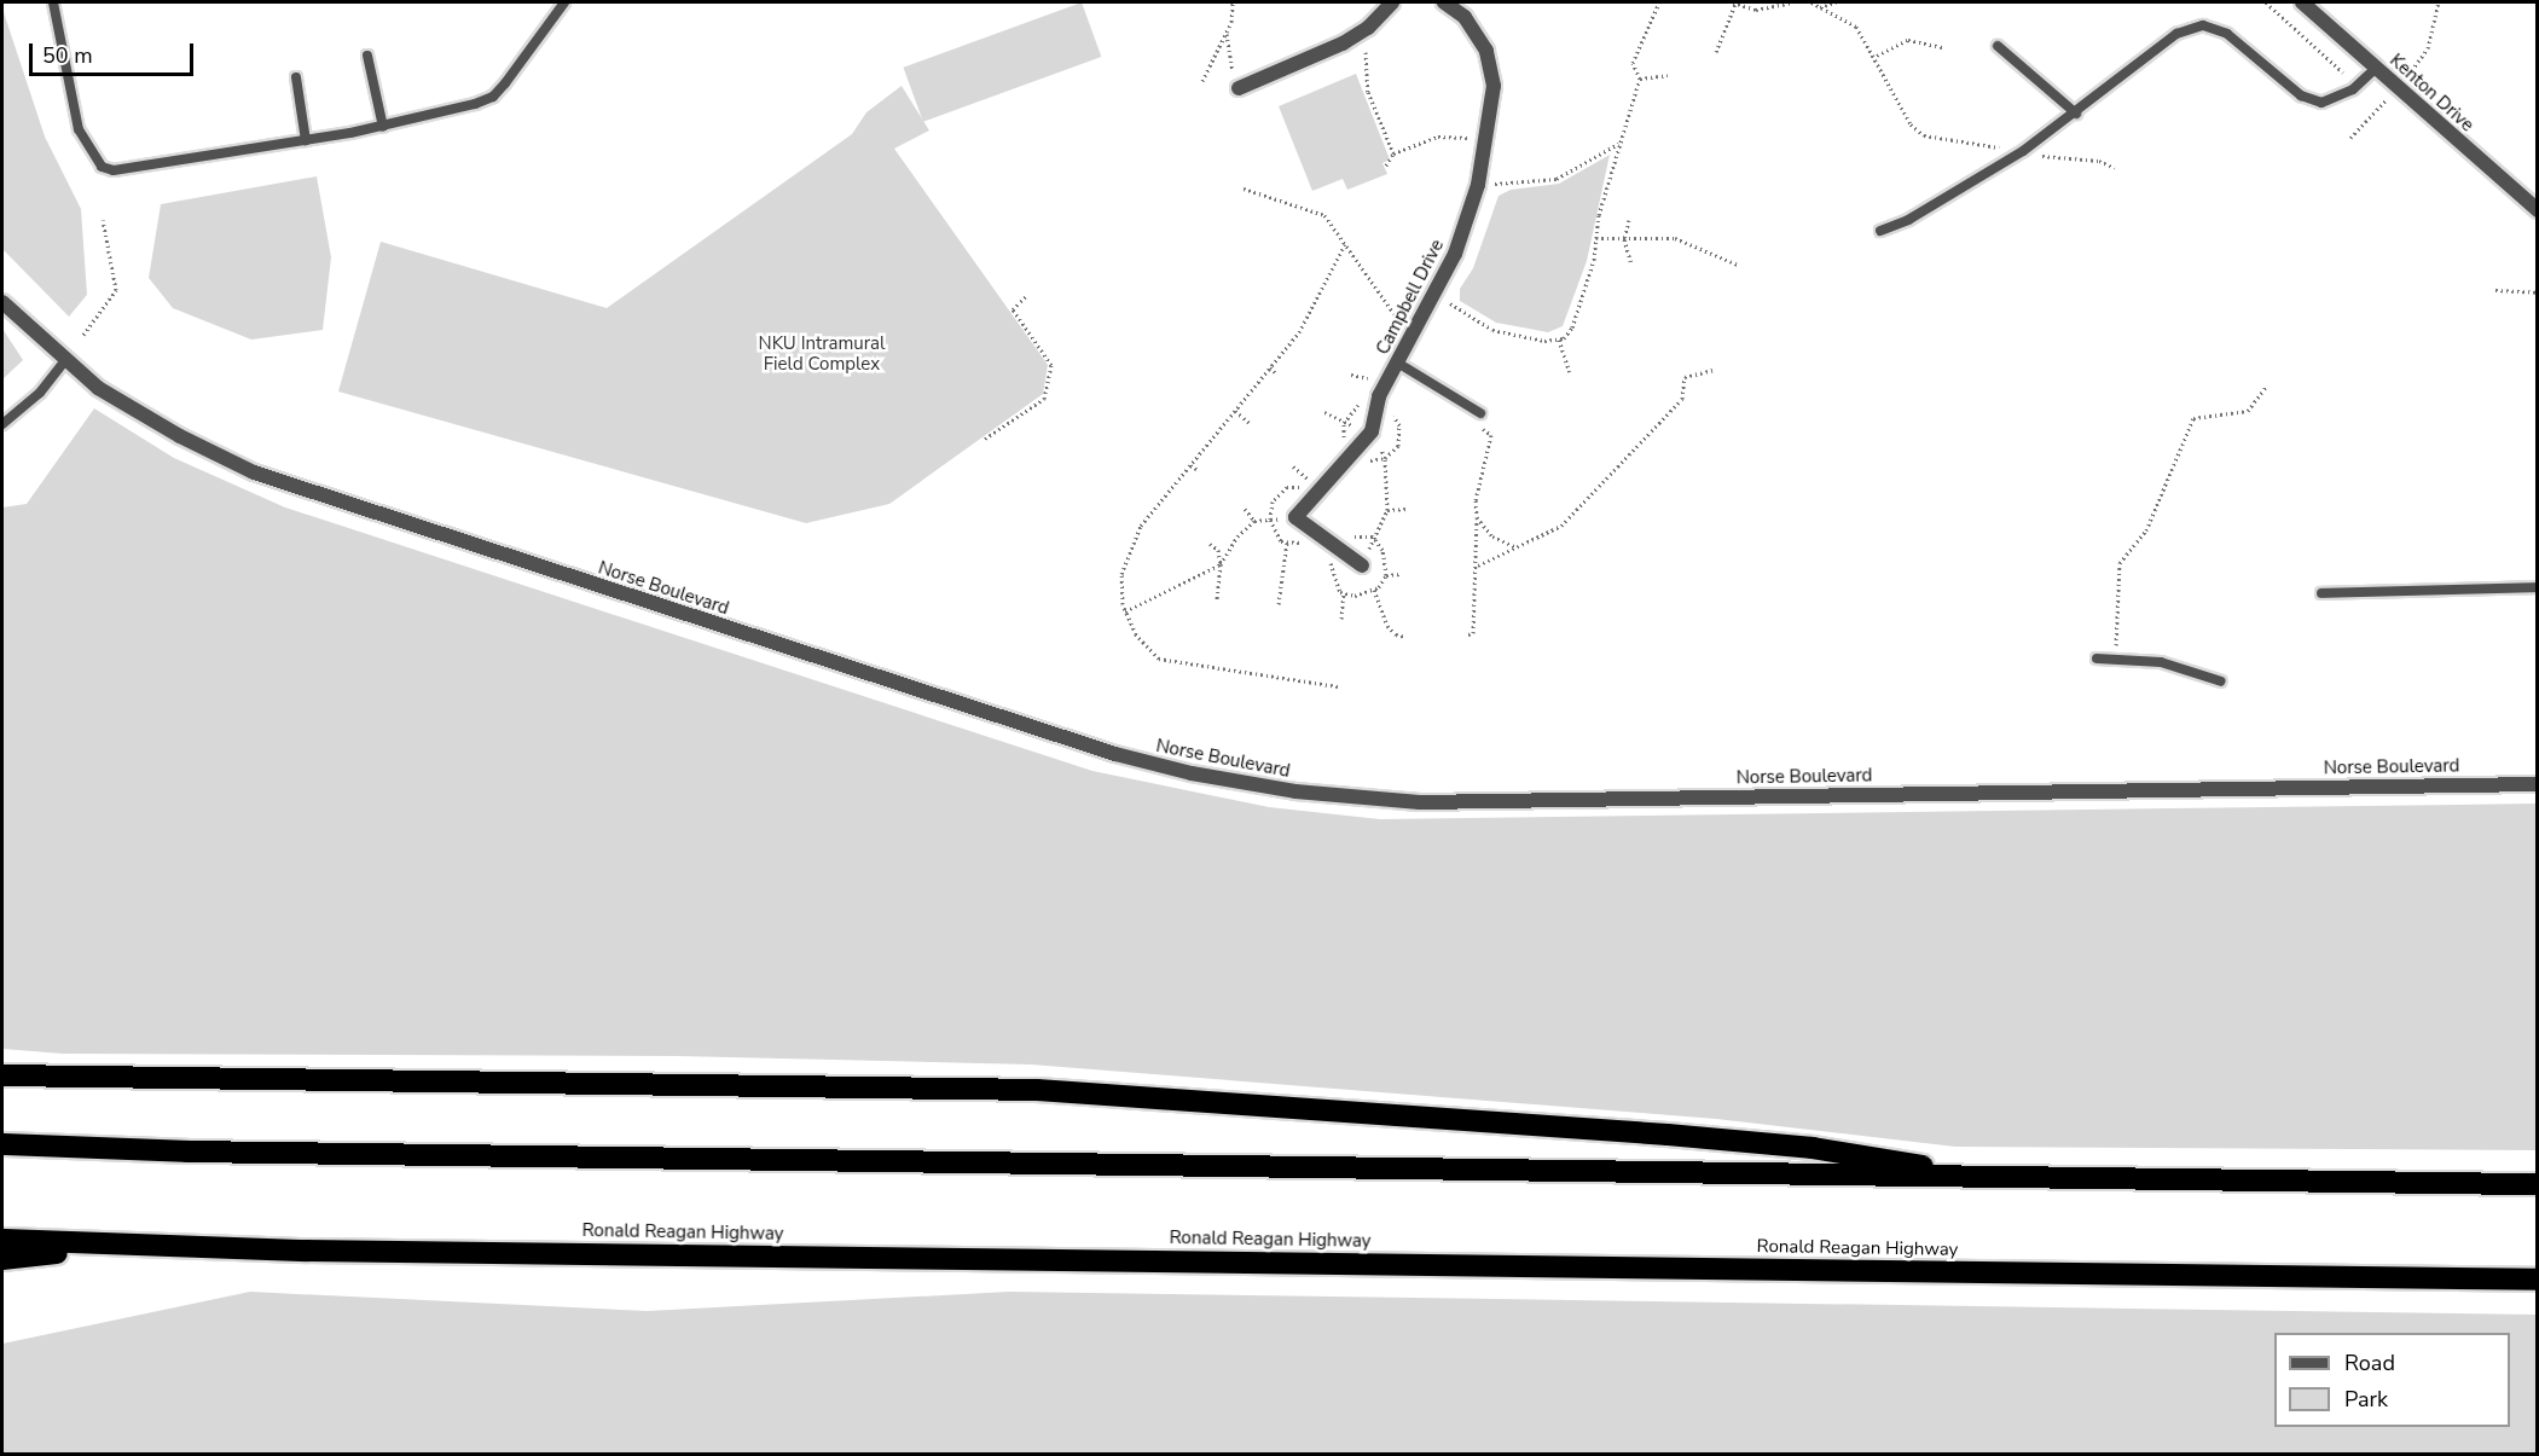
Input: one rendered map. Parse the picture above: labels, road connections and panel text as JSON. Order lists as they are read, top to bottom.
{
  "streets": {
    "highway": ["Ronald Reagan Highway"],
    "street": ["Kenton Drive", "Campbell Drive", "Norse Boulevard"]
  },
  "parks": ["NKU Intramural Field Complex"],
  "legend": ["Road", "Park"],
  "scale_bar": "50 m"
}
